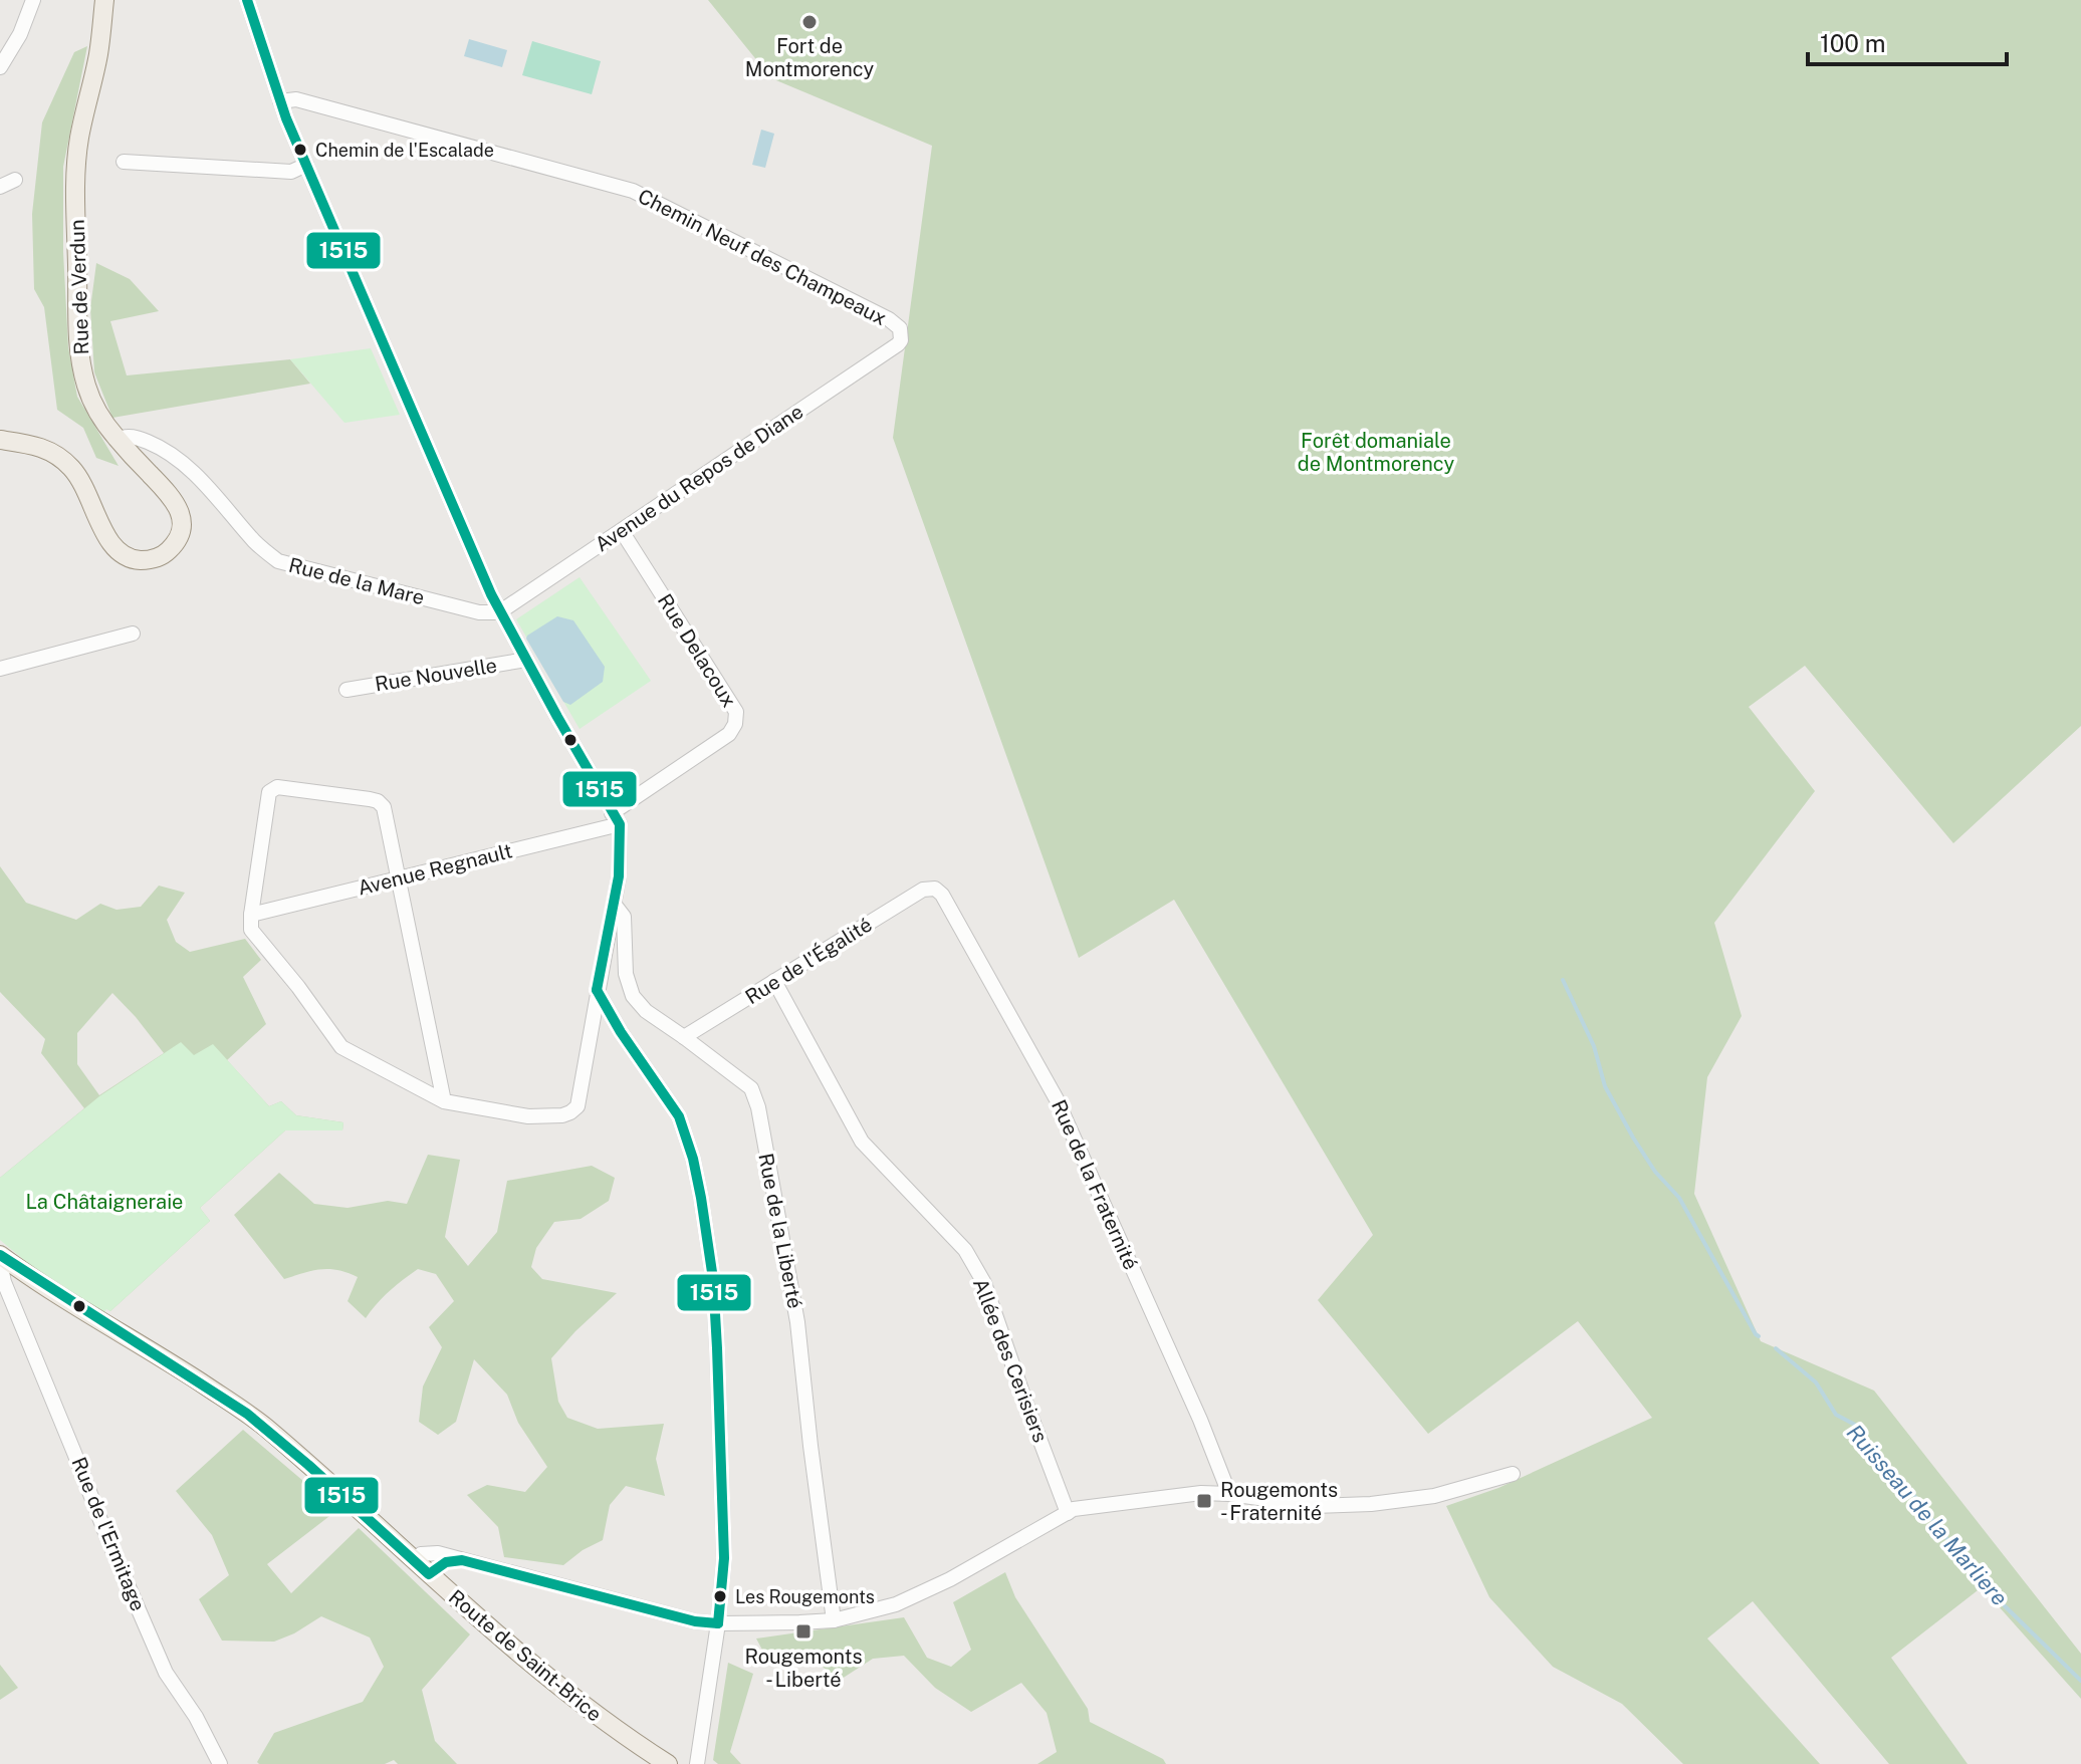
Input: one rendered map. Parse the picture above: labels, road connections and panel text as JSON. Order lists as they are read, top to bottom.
{
  "streets": {
    "main road": ["Rue de Verdun", "Route de Saint-Brice"],
    "street": [
      "Chemin Neuf des Champeaux",
      "Avenue du Repos de Diane",
      "Rue de la Mare",
      "Rue Delacoux",
      "Rue Nouvelle",
      "Avenue Regnault",
      "Rue de l'Égalité",
      "Rue de la Fraternité",
      "Rue de la Liberté",
      "Allée des Cerisiers",
      "Rue de l'Ermitage"
    ]
  },
  "crossings": [
    ["Chemin Neuf des Champeaux", "Avenue du Repos de Diane"],
    ["Rue de Verdun", "Rue de la Mare"],
    ["Avenue du Repos de Diane", "Rue de la Mare"],
    ["Avenue du Repos de Diane", "Rue Delacoux"],
    ["Rue Delacoux", "Avenue Regnault"],
    ["Rue de l'Égalité", "Rue de la Fraternité"],
    ["Rue de l'Égalité", "Rue de la Liberté"],
    ["Rue de l'Égalité", "Allée des Cerisiers"],
    ["Rue de l'Ermitage", "Route de Saint-Brice"]
  ],
  "water": ["Ruisseau de la Marliere"],
  "parks": ["Forêt domaniale de Montmorency", "La Châtaigneraie"],
  "places": {
    "other": ["Fort de Montmorency", "Chemin de l'Escalade", "Les Rougemonts"],
    "transit": ["Rougemonts - Fraternité", "Rougemonts - Liberté"]
  },
  "lines": ["transit line 1515"],
  "scale_bar": "100 m"
}
